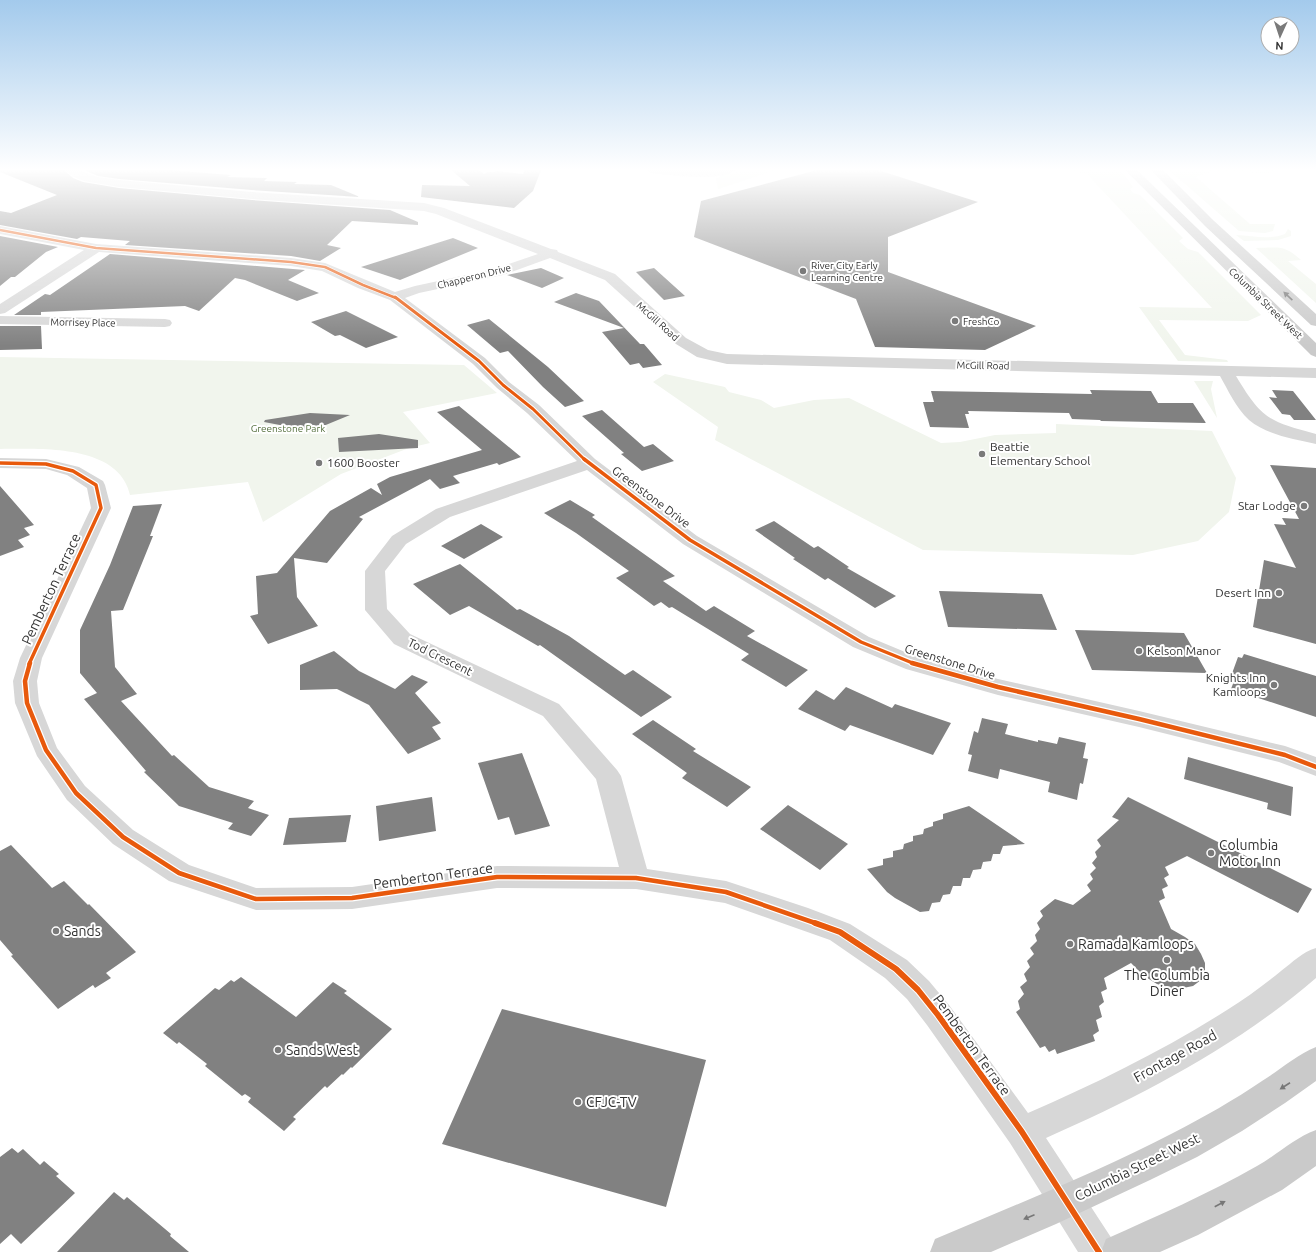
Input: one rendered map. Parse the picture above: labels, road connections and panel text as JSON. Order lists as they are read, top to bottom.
{
  "streets": {
    "main road": ["Columbia Street West"],
    "street": [
      "Chapperon Drive",
      "McGill Road",
      "Morrisey Place",
      "Greenstone Drive",
      "Pemberton Terrace",
      "Tod Crescent",
      "Frontage Road"
    ]
  },
  "crossings": [
    ["Chapperon Drive", "McGill Road"],
    ["Chapperon Drive", "Greenstone Drive"],
    ["Columbia Street West", "Pemberton Terrace"],
    ["Greenstone Drive", "Tod Crescent"],
    ["Pemberton Terrace", "Tod Crescent"],
    ["Pemberton Terrace", "Frontage Road"]
  ],
  "parks": ["Greenstone Park"],
  "places": [
    "River City Early Learning Centre",
    "FreshCo",
    "Beattie Elementary School",
    "1600 Booster",
    "Star Lodge",
    "Desert Inn",
    "Kelson Manor",
    "Knights Inn Kamloops",
    "Columbia Motor Inn",
    "Sands",
    "Ramada Kamloops",
    "The Columbia Diner",
    "Sands West",
    "CFJC-TV"
  ],
  "north": "bottom"
}
